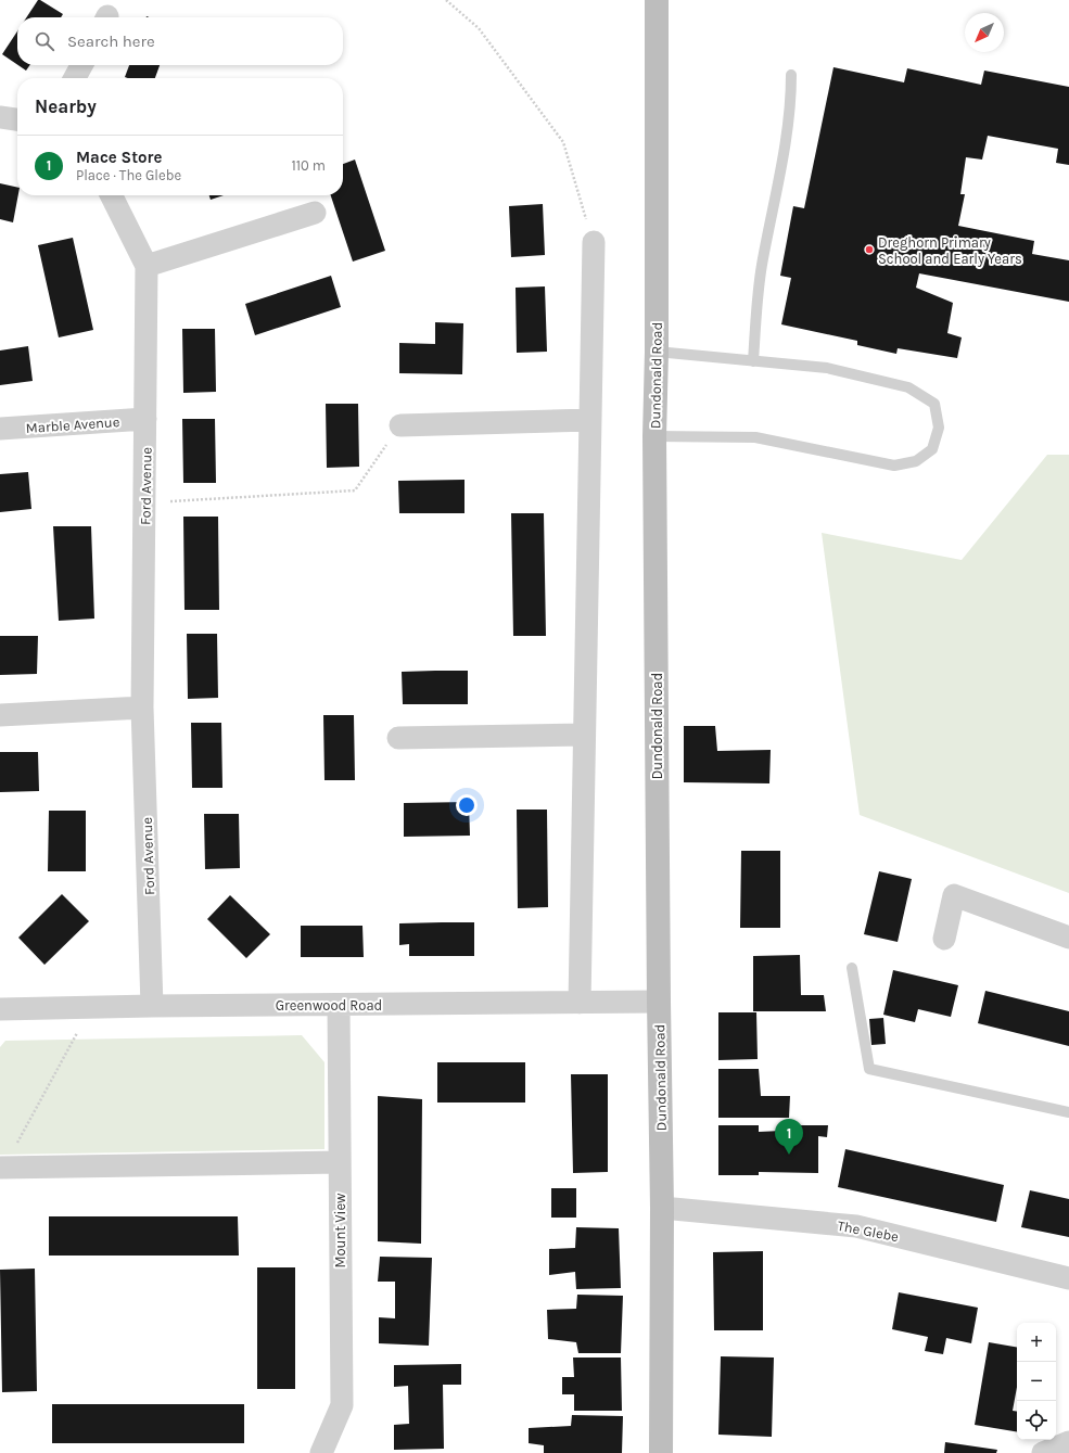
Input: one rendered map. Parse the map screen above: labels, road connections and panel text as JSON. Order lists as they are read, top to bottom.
{
  "streets": {
    "main road": ["Dundonald Road"],
    "street": [
      "Marble Avenue",
      "Ford Avenue",
      "Greenwood Road",
      "Mount View",
      "The Glebe"
    ]
  },
  "crossings": [
    ["Dundonald Road", "Greenwood Road"],
    ["Dundonald Road", "The Glebe"],
    ["Marble Avenue", "Ford Avenue"],
    ["Ford Avenue", "Greenwood Road"],
    ["Greenwood Road", "Mount View"]
  ],
  "places": ["Dreghorn Primary School and Early Years"],
  "north": "bottom left",
  "page": {
    "search": "Search here",
    "heading": "Nearby",
    "list": [
      {
        "mark": "1",
        "name": "Mace Store",
        "note": "Place · The Glebe",
        "value": "110 m"
      }
    ],
    "pins": "1",
    "map_buttons": ["+", "−"]
  }
}
